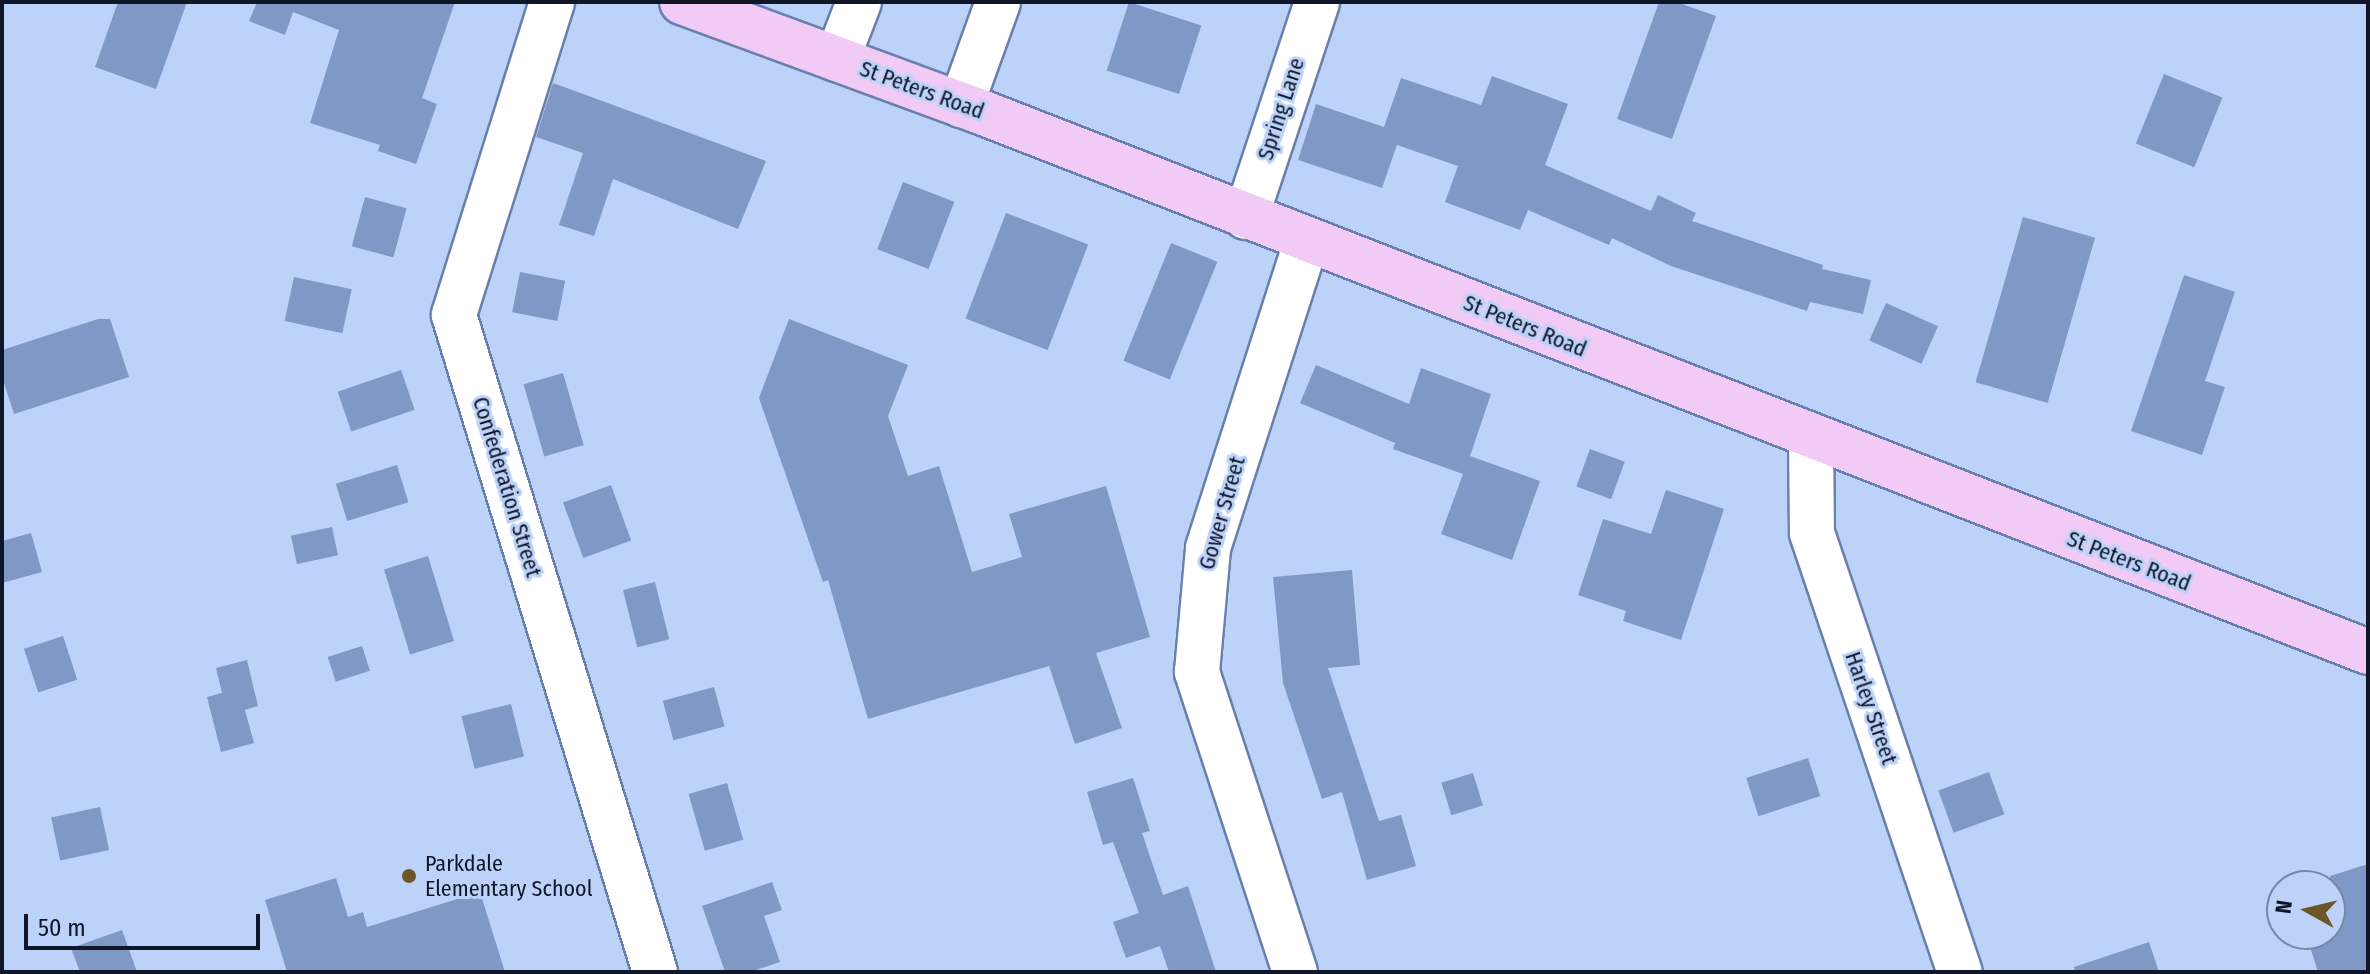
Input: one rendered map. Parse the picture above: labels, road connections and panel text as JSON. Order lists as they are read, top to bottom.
{
  "streets": {
    "main road": ["St Peters Road"],
    "street": [
      "Spring Lane",
      "Confederation Street",
      "Gower Street",
      "Harley Street"
    ]
  },
  "crossings": [
    ["St Peters Road", "Spring Lane"],
    ["St Peters Road", "Gower Street"],
    ["St Peters Road", "Harley Street"]
  ],
  "places": ["Parkdale Elementary School"],
  "scale_bar": "50 m",
  "north": "left"
}
